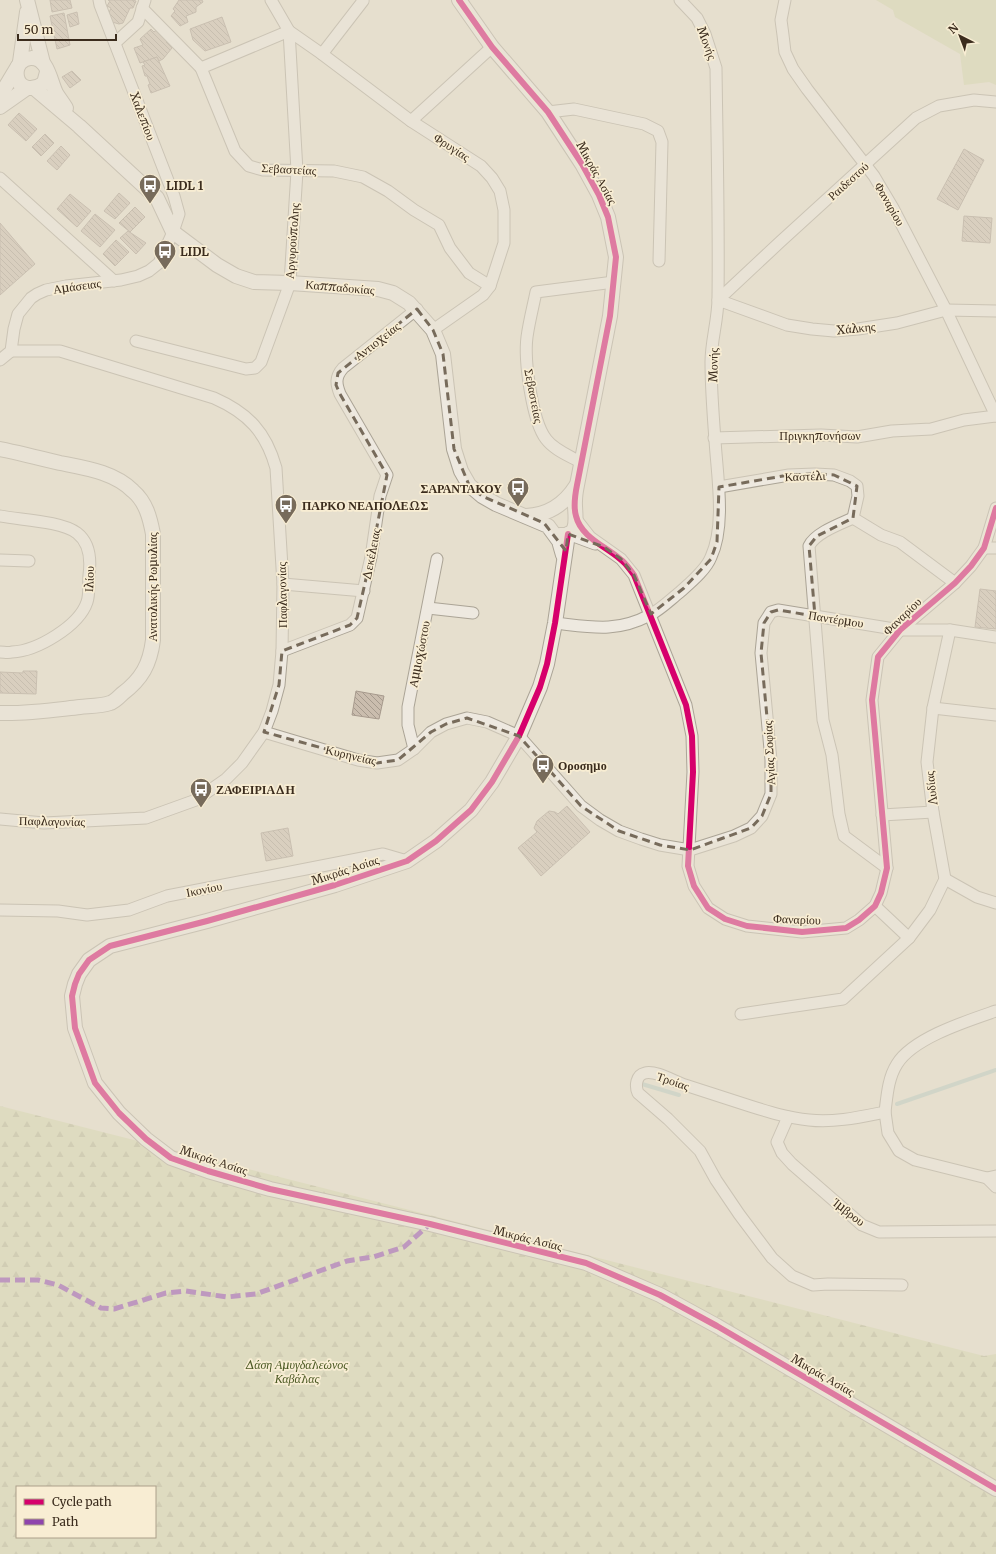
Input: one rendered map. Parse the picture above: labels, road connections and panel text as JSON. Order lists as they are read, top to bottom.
{
  "streets": {
    "street": [
      "Μονής",
      "Χαλεπίου",
      "Φρυγίας",
      "Σεβαστείας",
      "Μικράς Ασίας",
      "Ραιδεστού",
      "Φαναρίου",
      "Αργυρούπολης",
      "Αμάσειας",
      "Καππαδοκίας",
      "Χάλκης",
      "Αντιοχείας",
      "Πριγκηπονήσων",
      "Καστέλι",
      "Δεκέλειας",
      "Ιλίου",
      "Ανατολικής Ρωμυλίας",
      "Παφλαγονίας",
      "Παντέρμου",
      "Αμμοχώστου",
      "Αγίας Σοφίας",
      "Κυρηνείας",
      "Λυδίας",
      "Ικονίου",
      "Τροίας",
      "Ίμβρου"
    ]
  },
  "crossings": [
    ["Μονής", "Μικράς Ασίας"],
    ["Μονής", "Ραιδεστού"],
    ["Μονής", "Φαναρίου"],
    ["Μονής", "Χάλκης"],
    ["Μονής", "Πριγκηπονήσων"],
    ["Μονής", "Καστέλι"],
    ["Χαλεπίου", "Αμάσειας"],
    ["Χαλεπίου", "Καππαδοκίας"],
    ["Φρυγίας", "Σεβαστείας"],
    ["Φρυγίας", "Αργυρούπολης"],
    ["Φρυγίας", "Καππαδοκίας"],
    ["Σεβαστείας", "Μικράς Ασίας"],
    ["Σεβαστείας", "Αργυρούπολης"],
    ["Μικράς Ασίας", "Καππαδοκίας"],
    ["Μικράς Ασίας", "Αγίας Σοφίας"],
    ["Μικράς Ασίας", "Κυρηνείας"],
    ["Μικράς Ασίας", "Ικονίου"],
    ["Ραιδεστού", "Φαναρίου"],
    ["Ραιδεστού", "Χάλκης"],
    ["Φαναρίου", "Χάλκης"],
    ["Φαναρίου", "Πριγκηπονήσων"],
    ["Φαναρίου", "Παντέρμου"],
    ["Φαναρίου", "Αγίας Σοφίας"],
    ["Αργυρούπολης", "Καππαδοκίας"],
    ["Αμάσειας", "Καππαδοκίας"],
    ["Αμάσειας", "Παφλαγονίας"],
    ["Καππαδοκίας", "Αντιοχείας"],
    ["Αντιοχείας", "Δεκέλειας"],
    ["Δεκέλειας", "Παφλαγονίας"],
    ["Παφλαγονίας", "Κυρηνείας"],
    ["Παντέρμου", "Αγίας Σοφίας"],
    ["Παντέρμου", "Λυδίας"],
    ["Αμμοχώστου", "Κυρηνείας"],
    ["Αγίας Σοφίας", "Κυρηνείας"],
    ["Τροίας", "Ίμβρου"]
  ],
  "parks": ["Δάση Αμυγδαλεώνος Καβάλας"],
  "places": {
    "bus stop": [
      "LIDL 1",
      "LIDL",
      "ΣΑΡΑΝΤΑΚΟΥ",
      "ΠΑΡΚΟ ΝΕΑΠΟΛΕΩΣ",
      "Οροσημο",
      "ΖΑΦΕΙΡΙΑΔΗ"
    ]
  },
  "legend": ["Cycle path", "Path"],
  "scale_bar": "50 m",
  "north": "top left"
}
